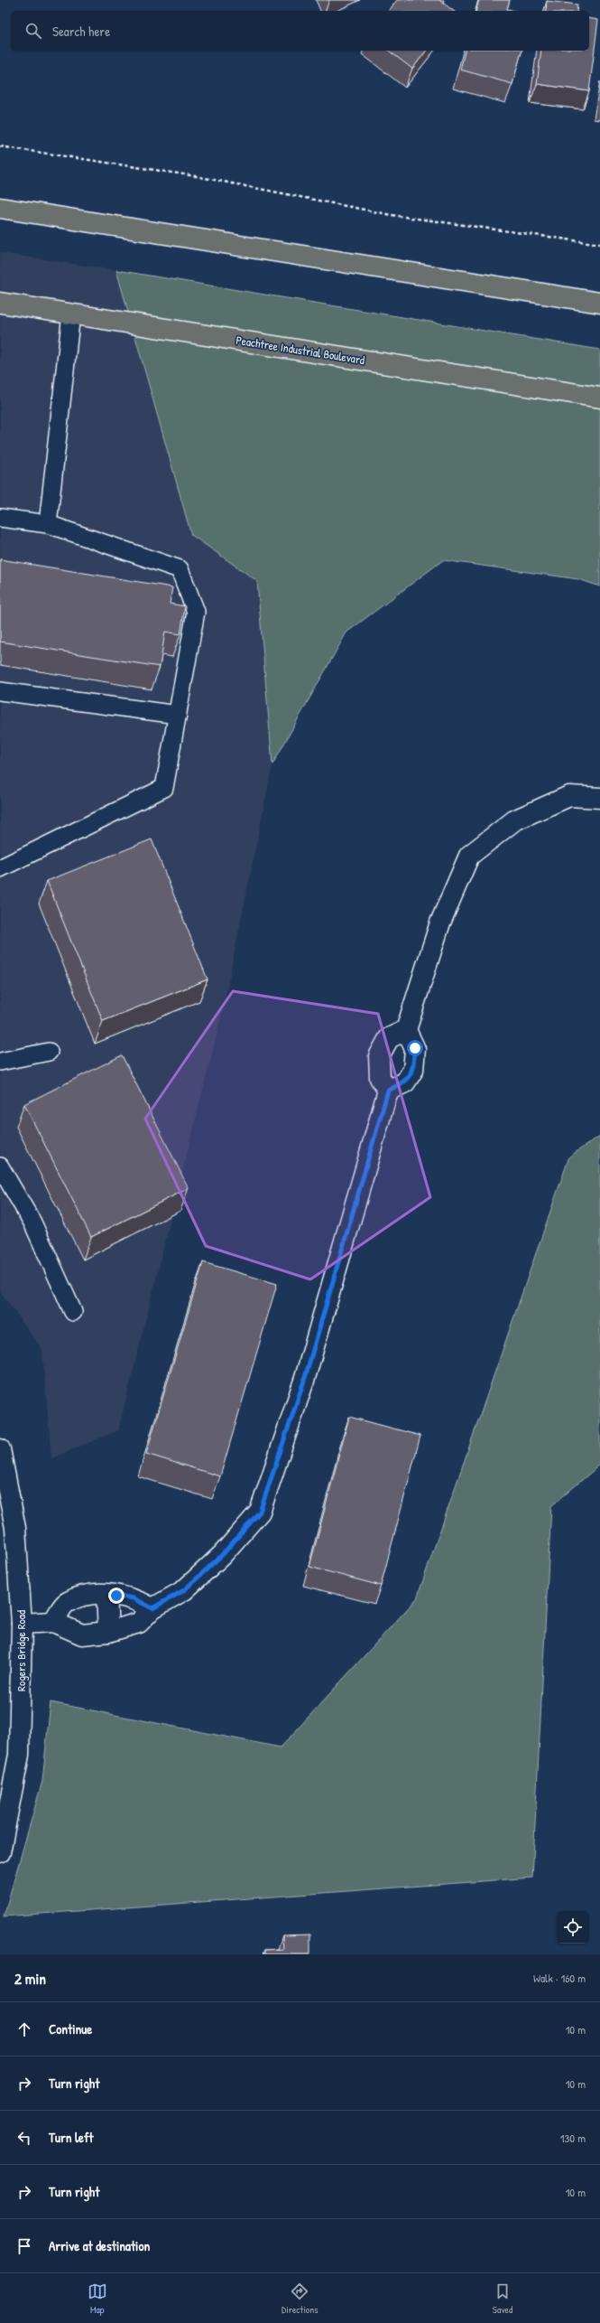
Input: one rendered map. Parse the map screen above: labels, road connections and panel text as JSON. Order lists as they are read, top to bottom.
{
  "streets": {
    "highway": ["Peachtree Industrial Boulevard"],
    "street": ["Rogers Bridge Road"]
  },
  "page": {
    "search": "Search here",
    "heading": ["2 min", "Walk · 160 m"],
    "list": [
      ["Continue", "10 m"],
      ["Turn right", "10 m"],
      ["Turn left", "130 m"],
      ["Turn right", "10 m"],
      "Arrive at destination"
    ],
    "nav": ["Map", "Directions", "Saved"]
  }
}
